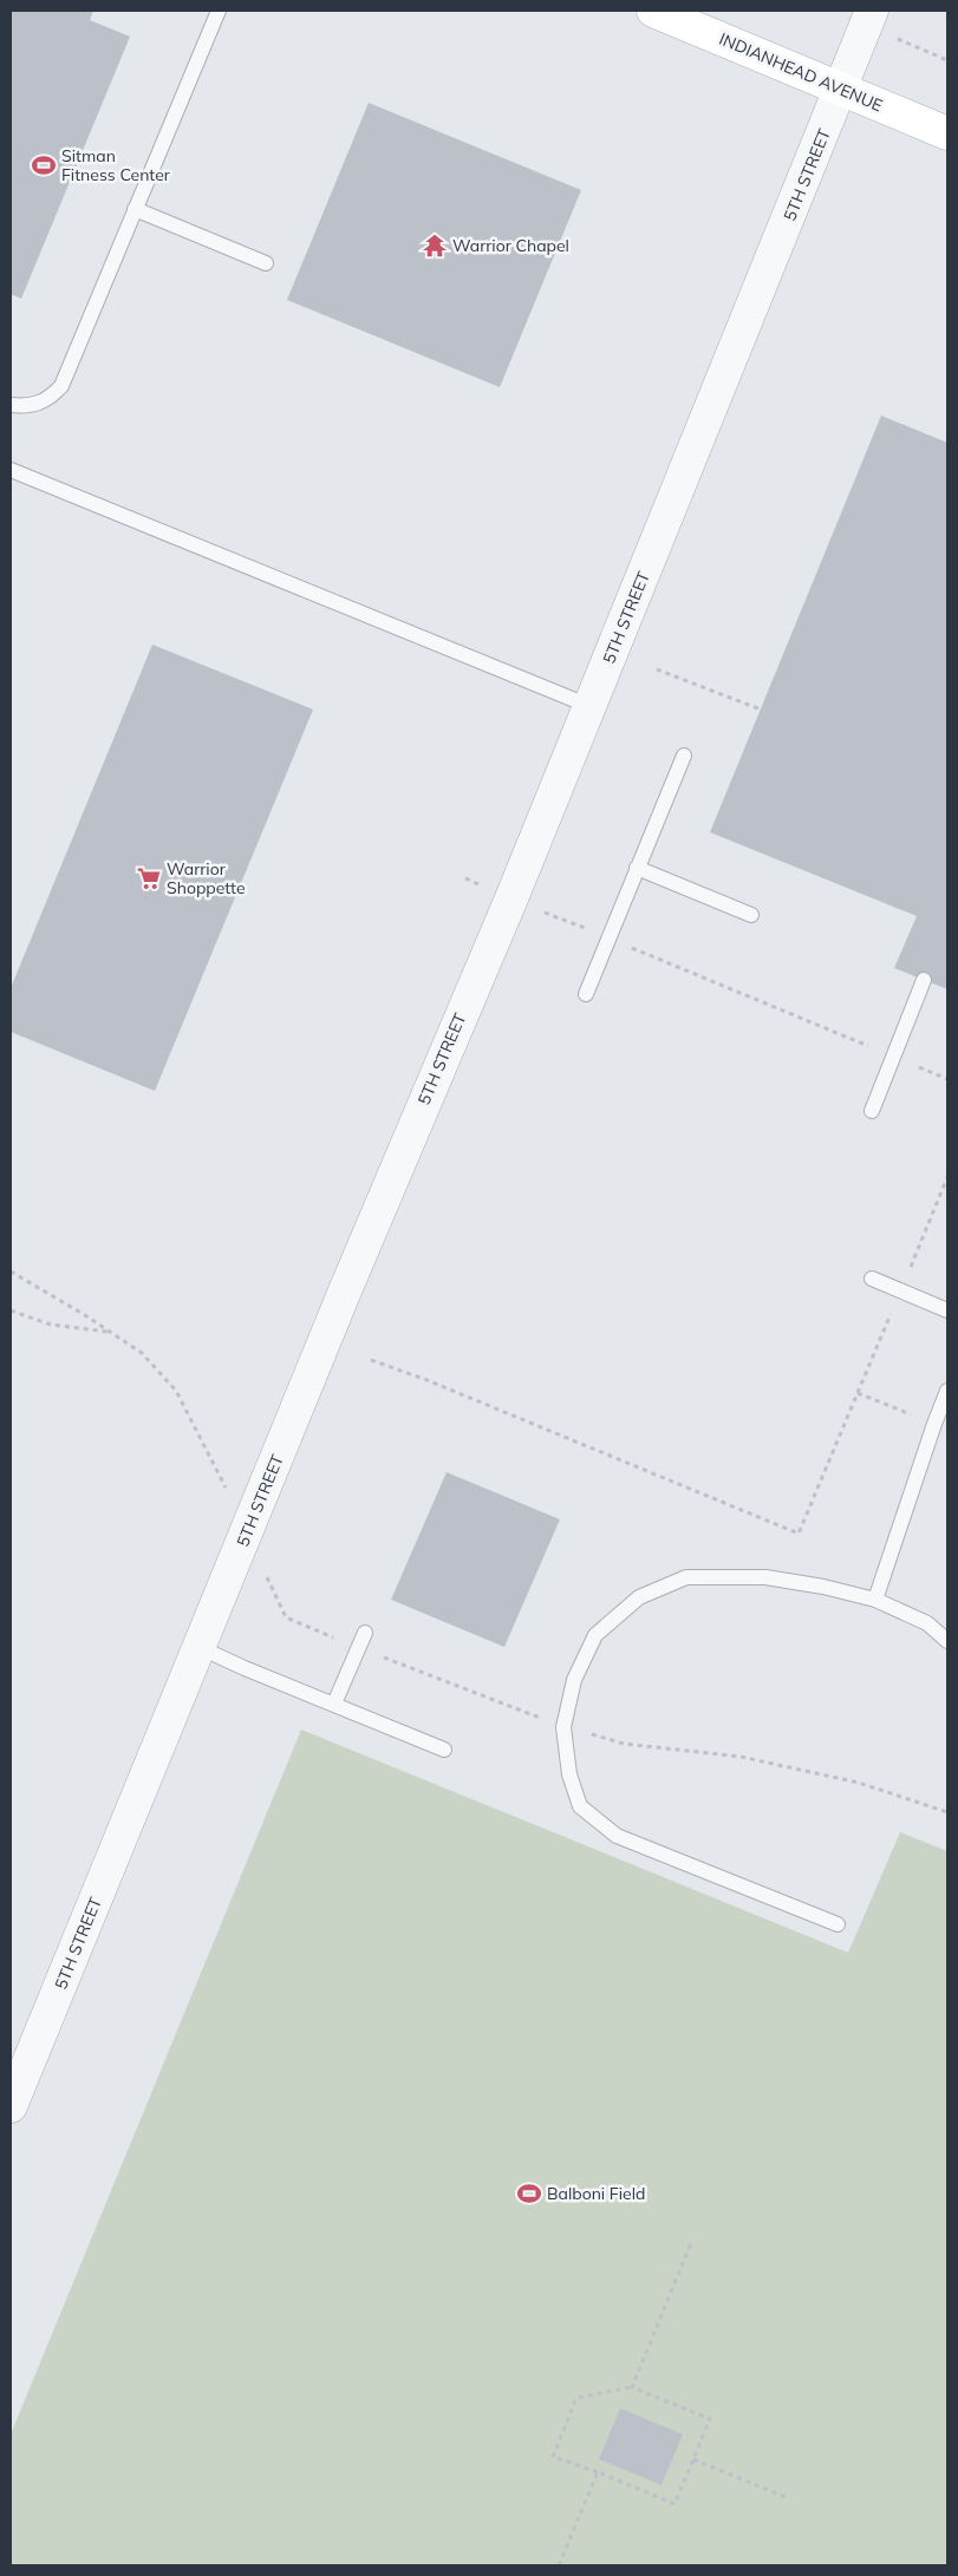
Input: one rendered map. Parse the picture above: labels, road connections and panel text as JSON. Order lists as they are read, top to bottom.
{
  "streets": {
    "main road": ["INDIANHEAD AVENUE"],
    "street": ["5TH STREET"]
  },
  "crossings": [
    ["INDIANHEAD AVENUE", "5TH STREET"]
  ],
  "places": {
    "sports": ["Sitman Fitness Center", "Balboni Field"],
    "temple": ["Warrior Chapel"],
    "supermarket": ["Warrior Shoppette"]
  }
}
